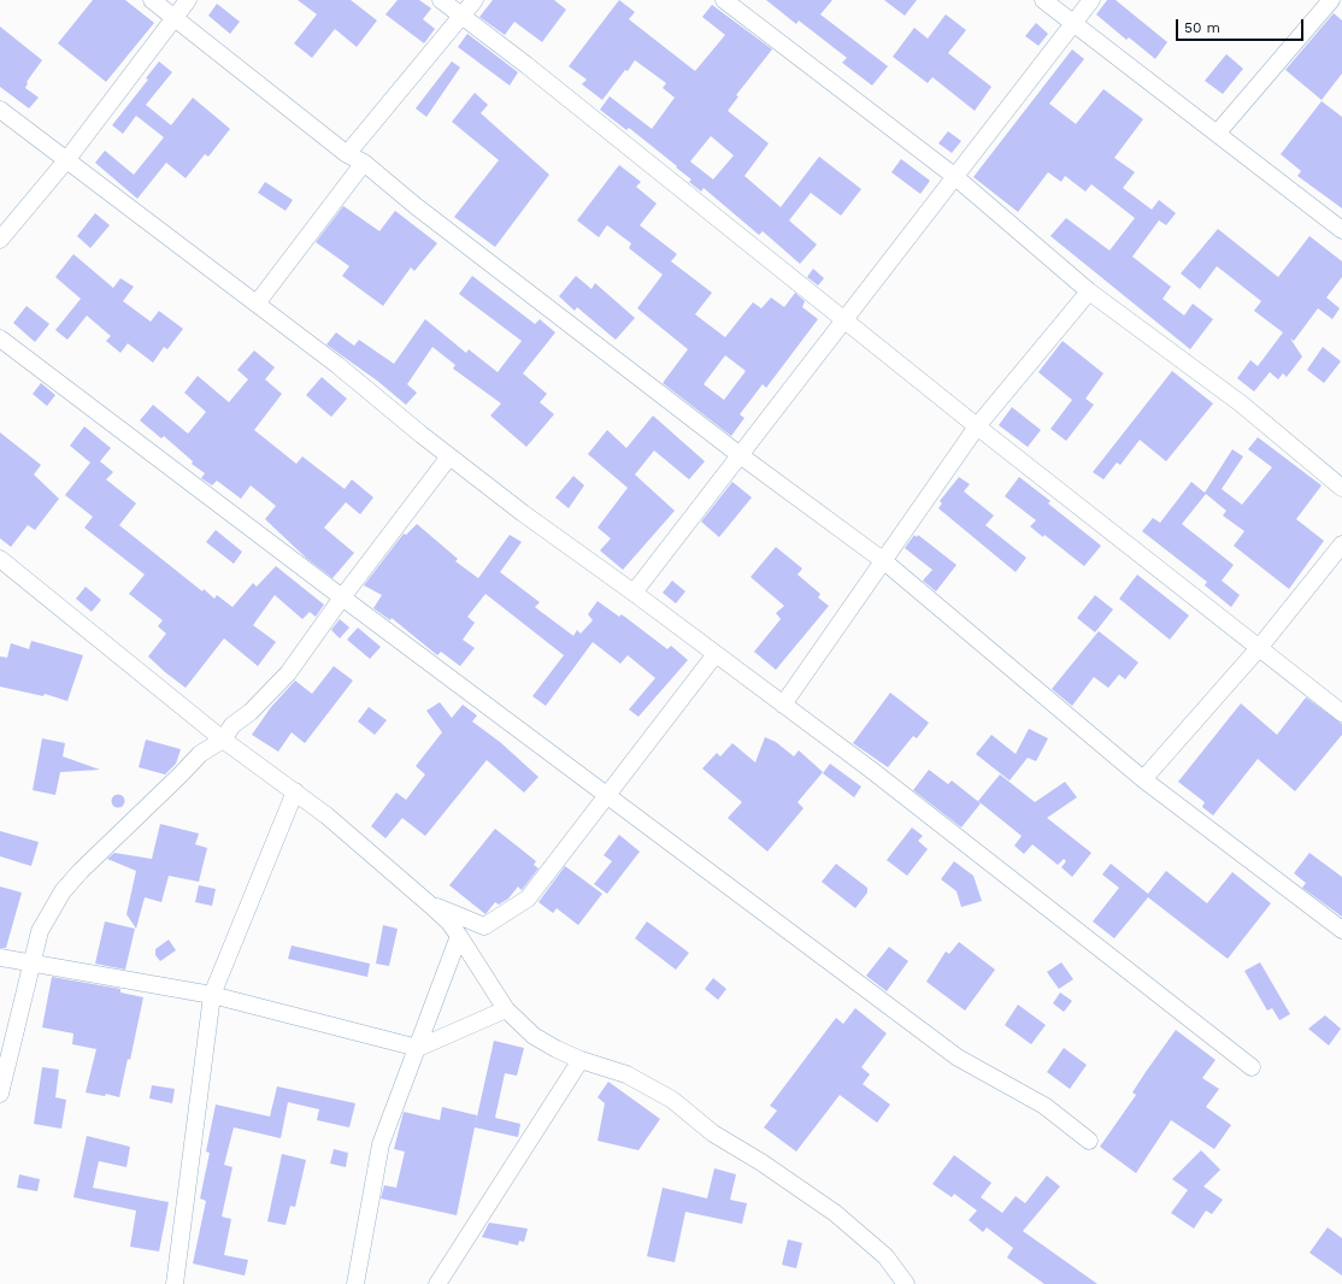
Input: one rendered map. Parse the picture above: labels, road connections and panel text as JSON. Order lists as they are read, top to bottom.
{
  "scale_bar": "50 m"
}
